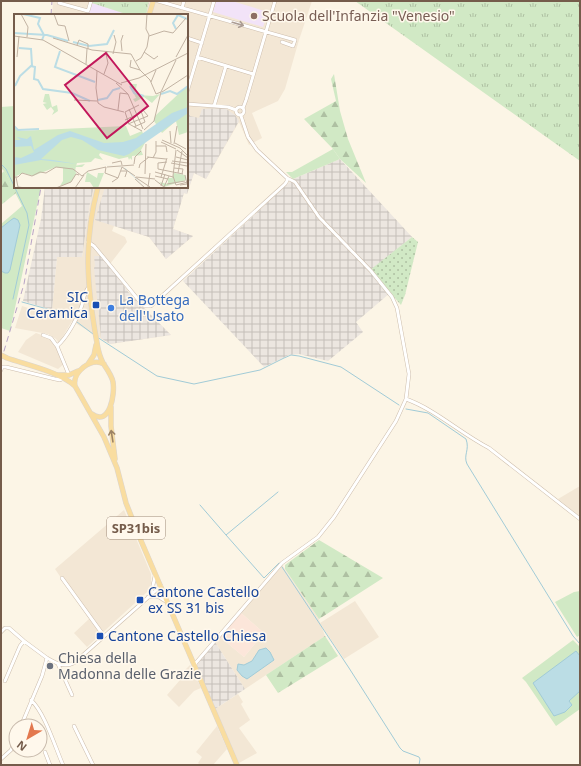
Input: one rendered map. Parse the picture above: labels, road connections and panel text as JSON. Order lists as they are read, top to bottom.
{
  "streets": {
    "main road": ["SP31bis"]
  },
  "places": {
    "other": ["Scuola dell'Infanzia \"Venesio\"", "La Bottega dell'Usato", "Chiesa della Madonna delle Grazie"],
    "transit": ["SIC Ceramica", "Cantone Castello ex SS 31 bis", "Cantone Castello Chiesa"]
  },
  "north": "bottom left"
}
